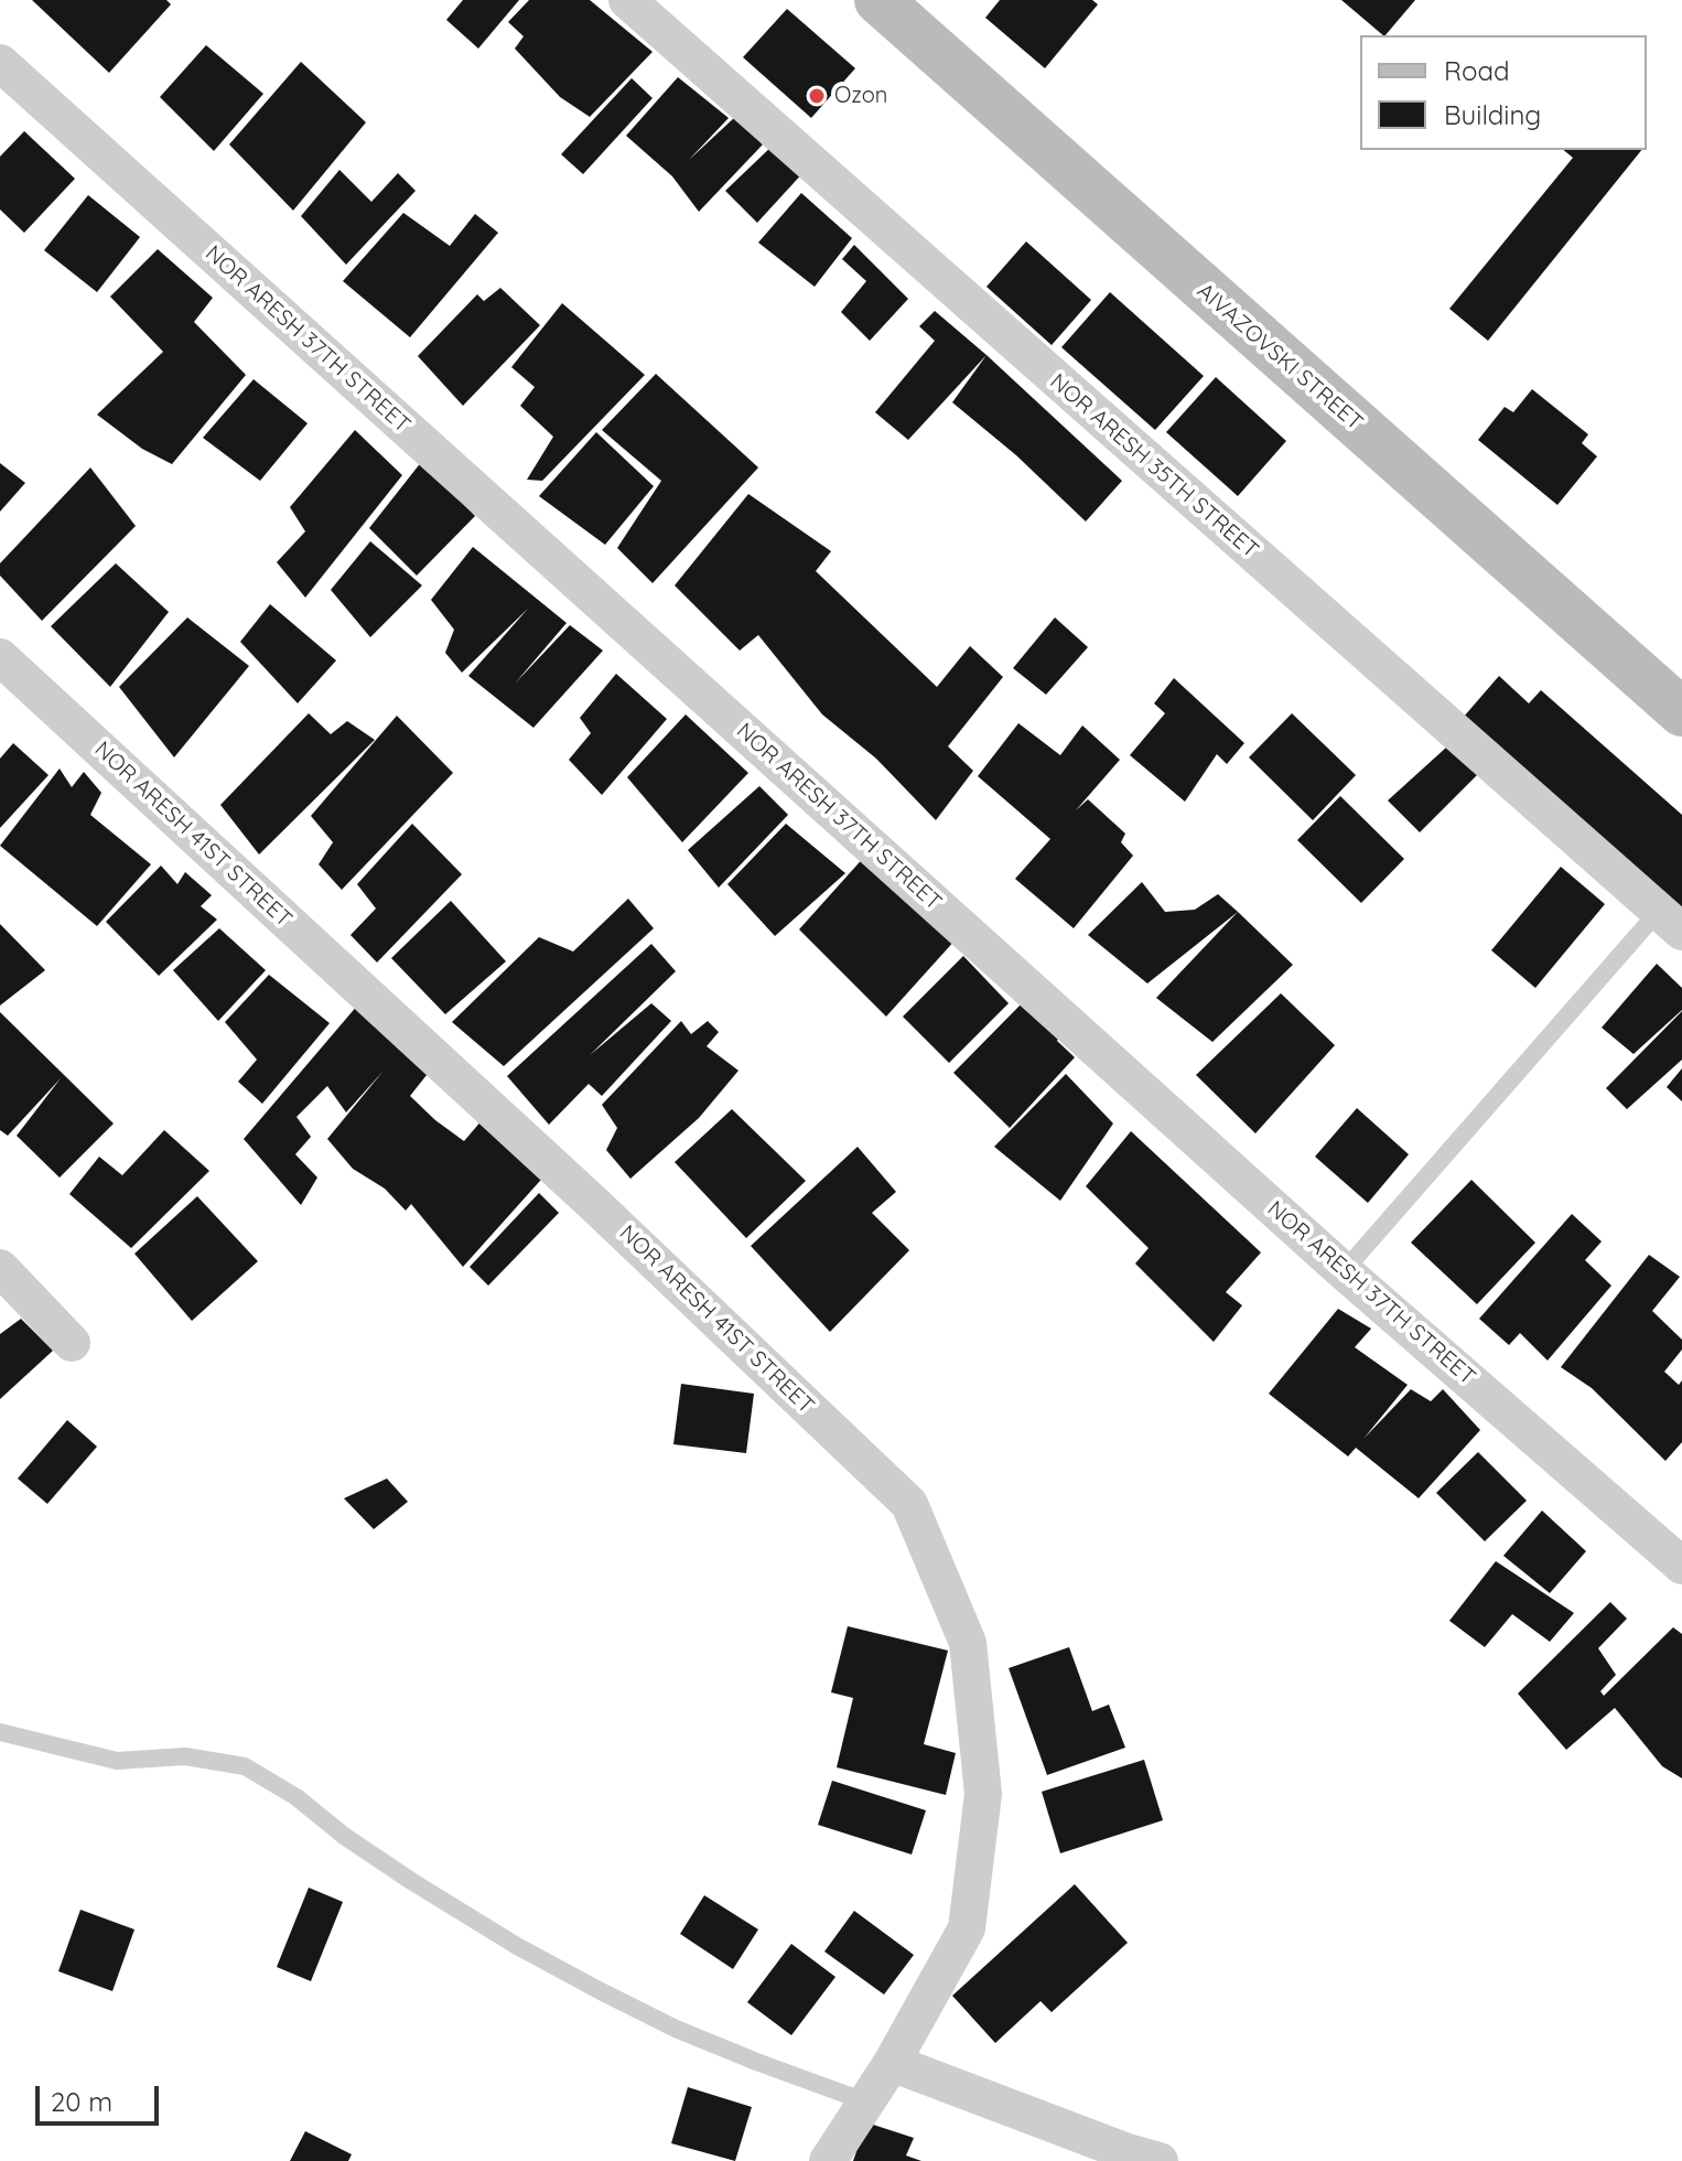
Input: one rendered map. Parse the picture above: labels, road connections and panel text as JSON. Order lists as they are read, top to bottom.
{
  "streets": {
    "main road": ["AIVAZOVSKI STREET"],
    "street": ["NOR ARESH 37TH STREET", "NOR ARESH 35TH STREET", "NOR ARESH 41ST STREET"]
  },
  "places": ["Ozon"],
  "legend": ["Road", "Building"],
  "scale_bar": "20 m"
}
